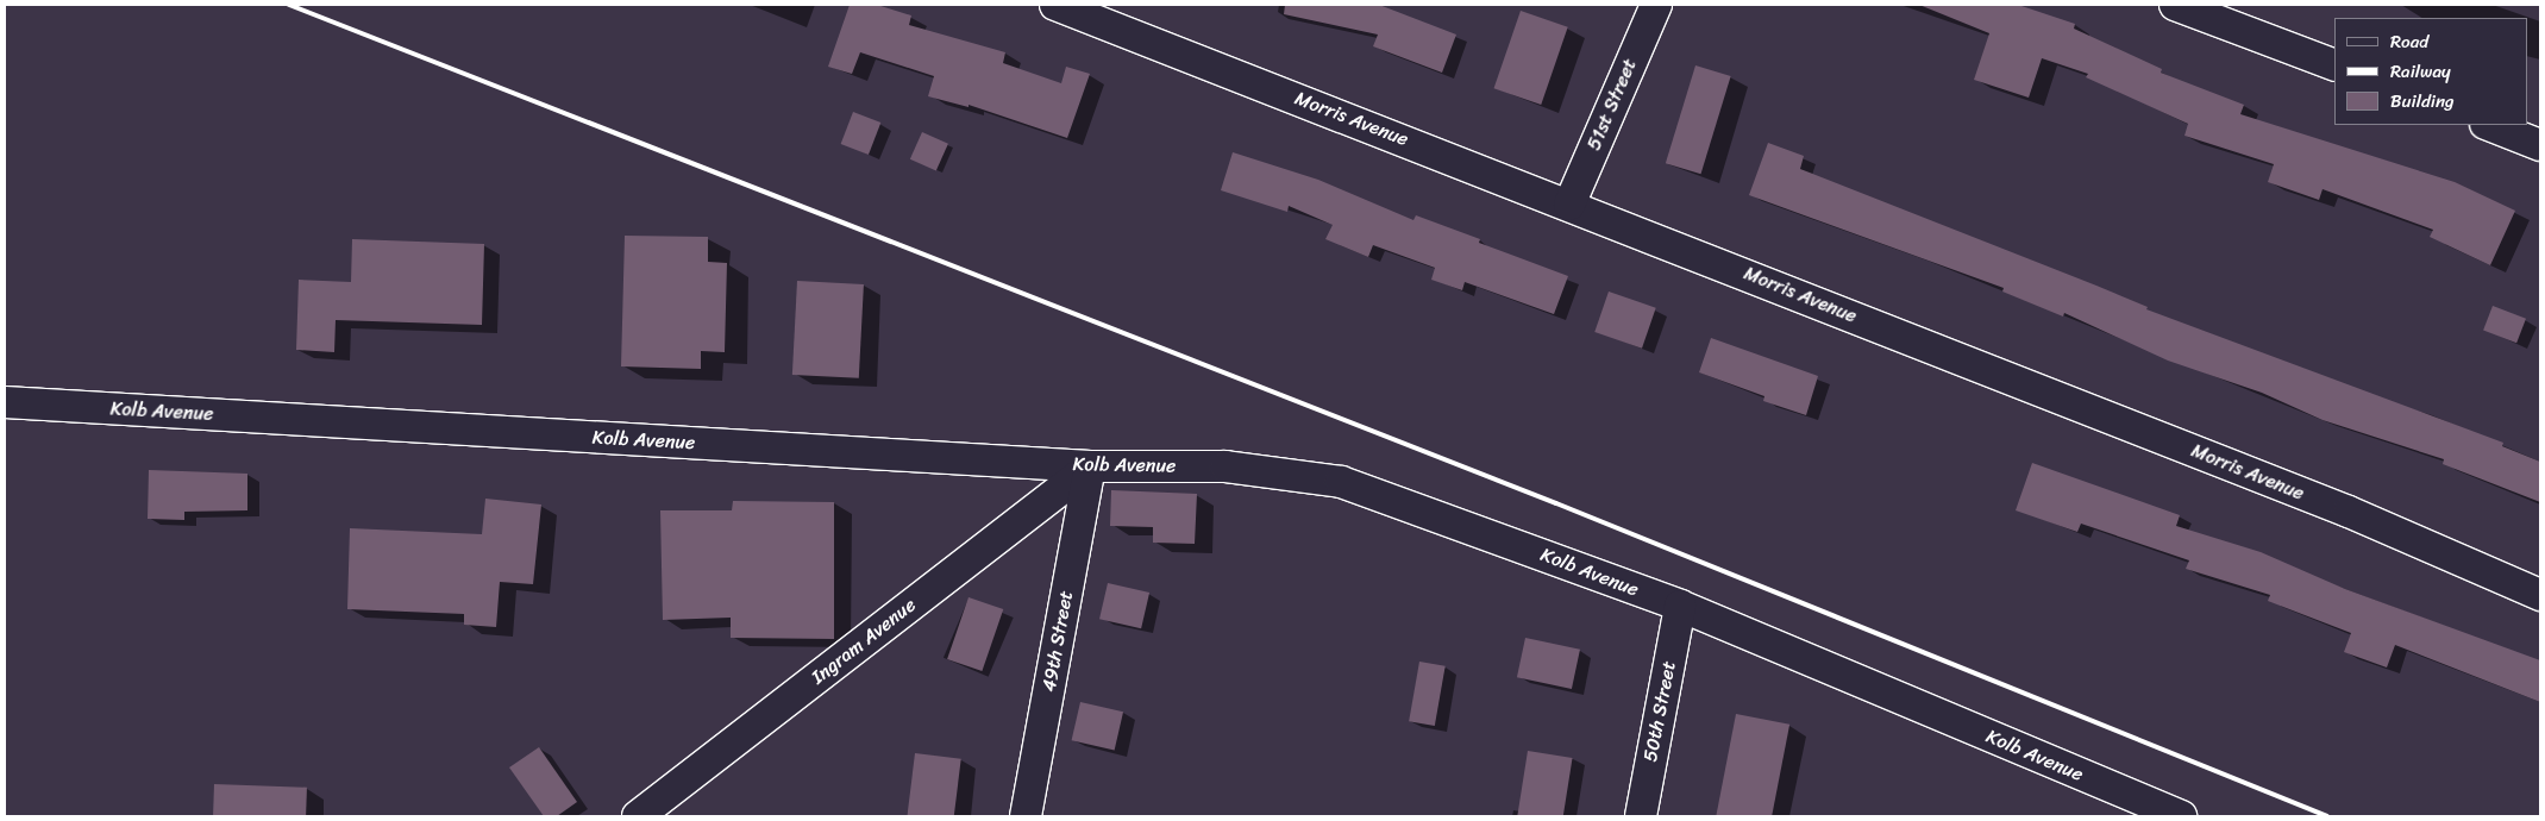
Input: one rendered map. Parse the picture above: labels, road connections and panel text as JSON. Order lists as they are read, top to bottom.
{
  "streets": {
    "street": [
      "51st Street",
      "Morris Avenue",
      "Kolb Avenue",
      "Ingram Avenue",
      "49th Street",
      "50th Street"
    ]
  },
  "crossings": [
    ["51st Street", "Morris Avenue"],
    ["Kolb Avenue", "Ingram Avenue"],
    ["Kolb Avenue", "49th Street"],
    ["Kolb Avenue", "50th Street"],
    ["Ingram Avenue", "49th Street"]
  ],
  "legend": ["Road", "Railway", "Building"]
}
